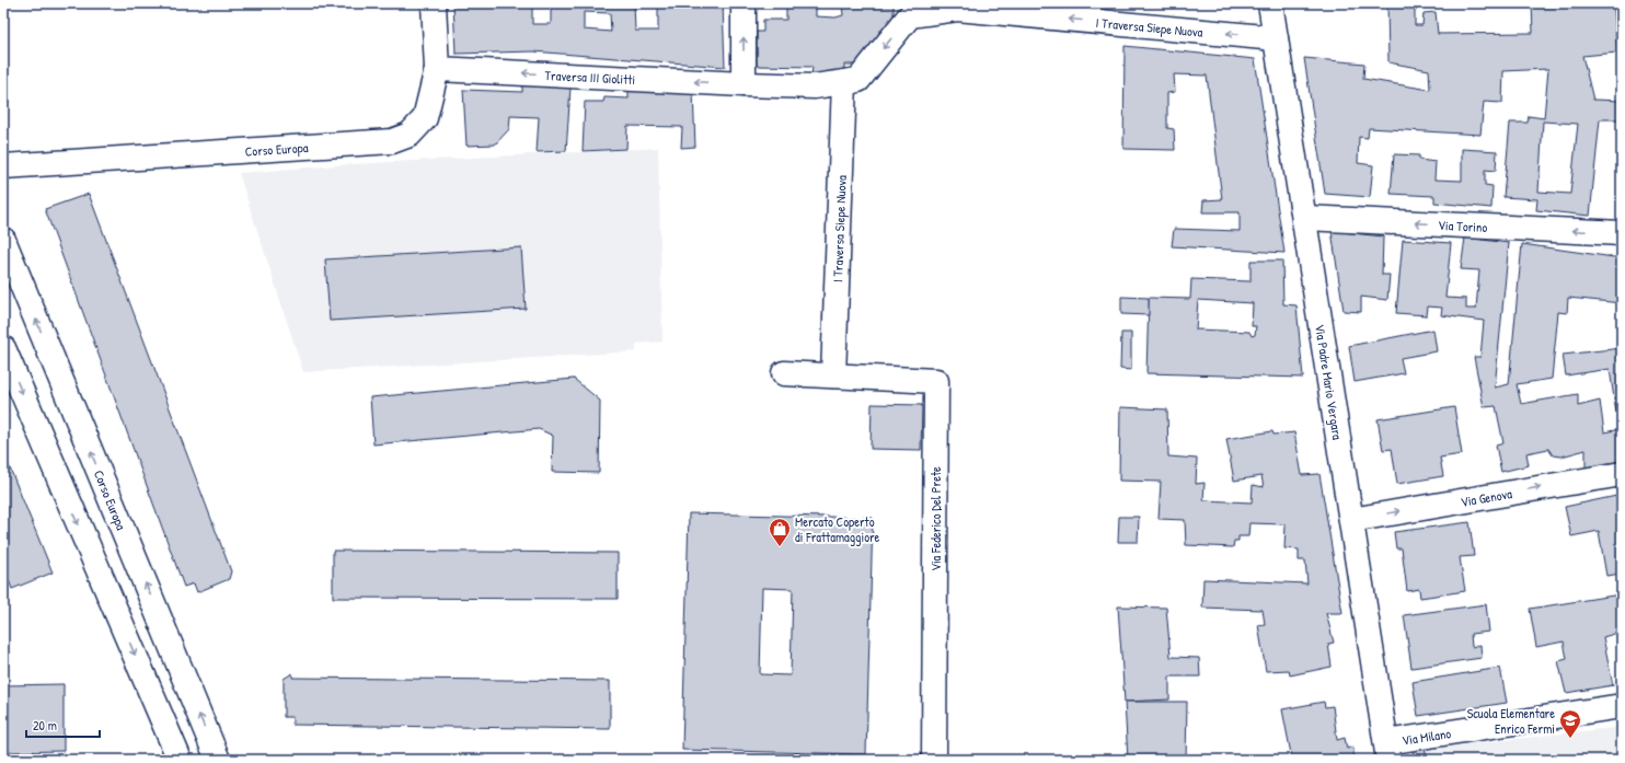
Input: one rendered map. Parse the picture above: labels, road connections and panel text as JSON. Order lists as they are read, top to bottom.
{
  "streets": {
    "street": [
      "I Traversa Siepe Nuova",
      "Traversa III Giolitti",
      "Corso Europa",
      "Via Torino",
      "Via Padre Mario Vergara",
      "Via Genova",
      "Via Federico Del Prete",
      "Via Milano"
    ]
  },
  "crossings": [
    ["I Traversa Siepe Nuova", "Traversa III Giolitti"],
    ["I Traversa Siepe Nuova", "Via Padre Mario Vergara"],
    ["I Traversa Siepe Nuova", "Via Federico Del Prete"],
    ["Traversa III Giolitti", "Corso Europa"],
    ["Via Torino", "Via Padre Mario Vergara"],
    ["Via Padre Mario Vergara", "Via Genova"],
    ["Via Padre Mario Vergara", "Via Milano"]
  ],
  "one_way": [
    "I Traversa Siepe Nuova",
    "Traversa III Giolitti",
    "Via Torino",
    "Via Genova"
  ],
  "places": {
    "shop": ["Mercato Coperto di Frattamaggiore"],
    "school or university": ["Scuola Elementare Enrico Fermi"]
  },
  "scale_bar": "20 m"
}
